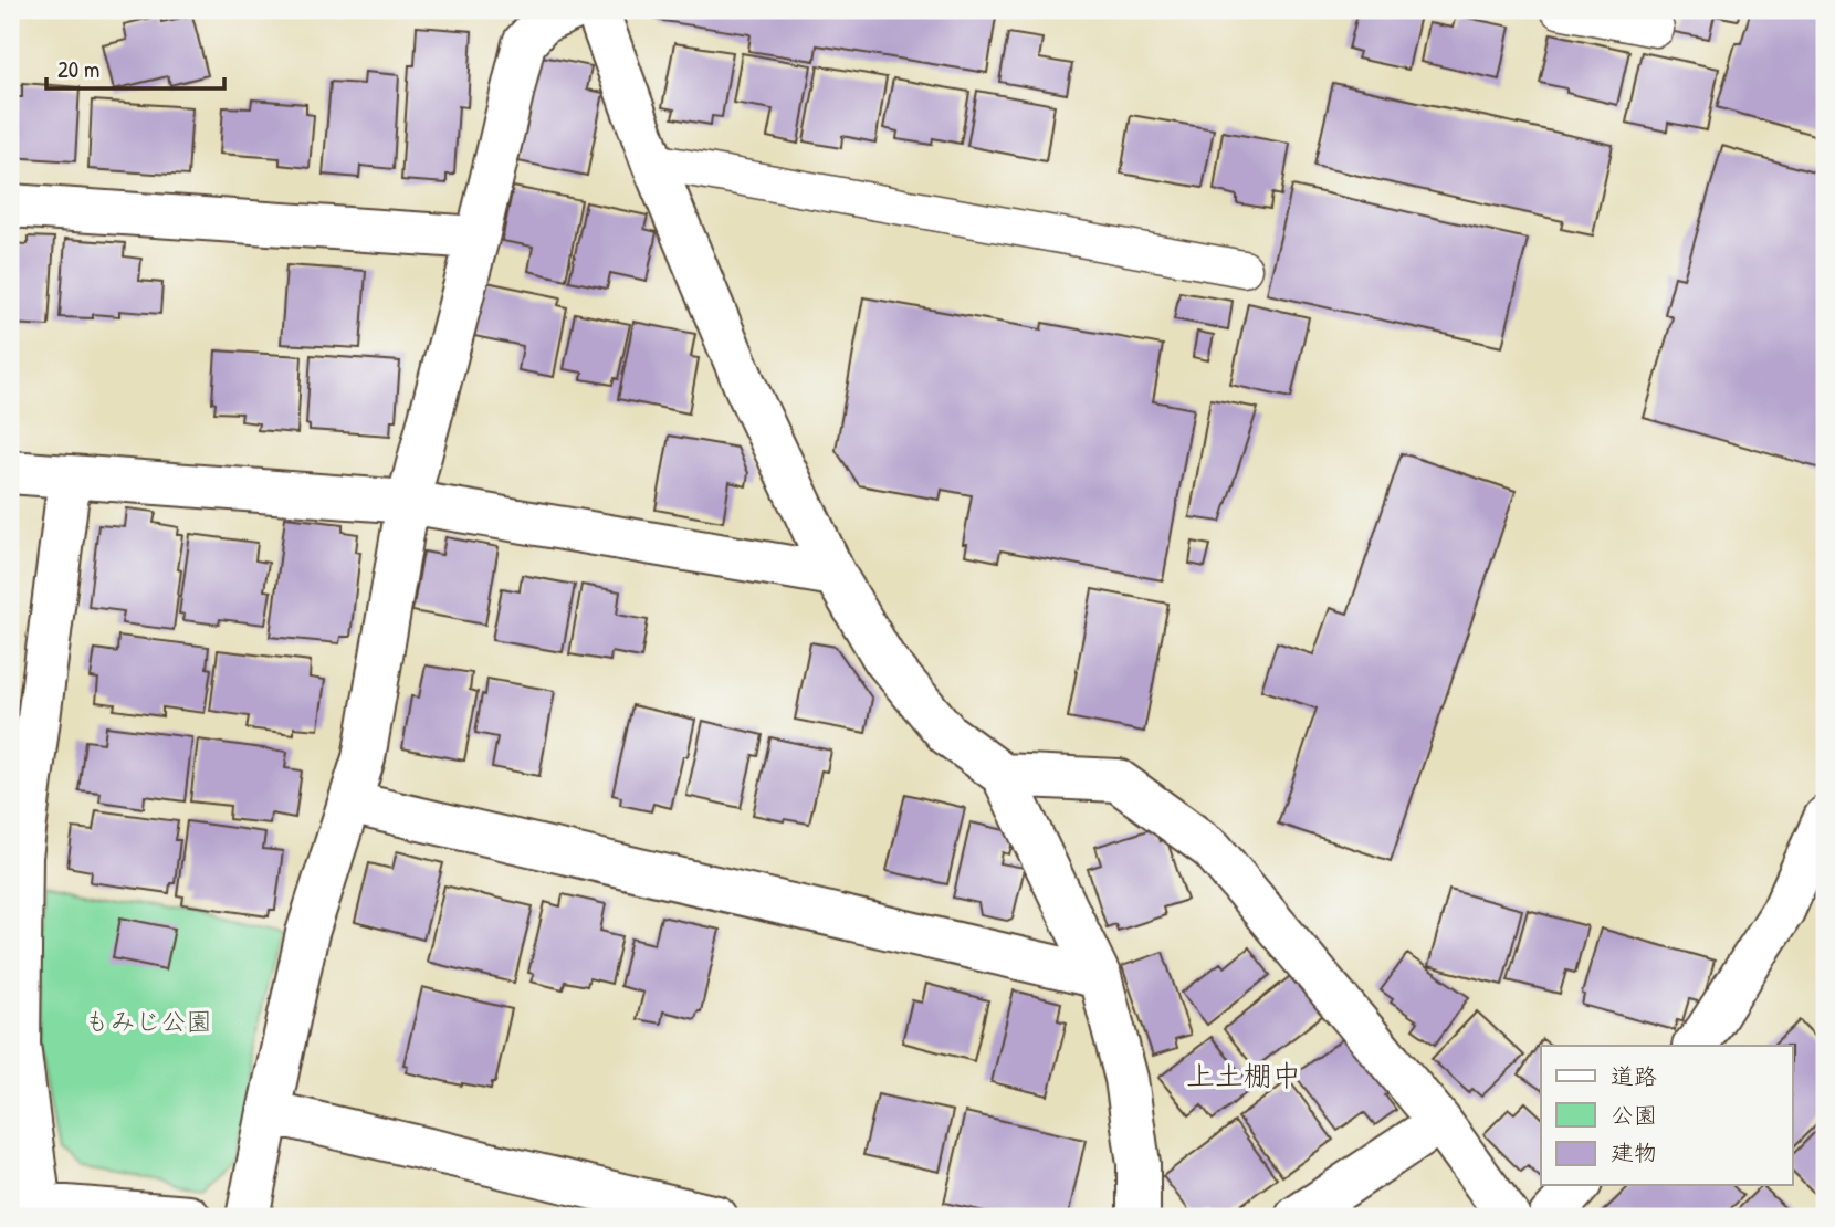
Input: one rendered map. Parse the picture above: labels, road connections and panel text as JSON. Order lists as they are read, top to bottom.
{
  "districts": ["上土棚中"],
  "parks": ["もみじ公園"],
  "legend": ["道路", "公園", "建物"],
  "scale_bar": "20 m"
}
